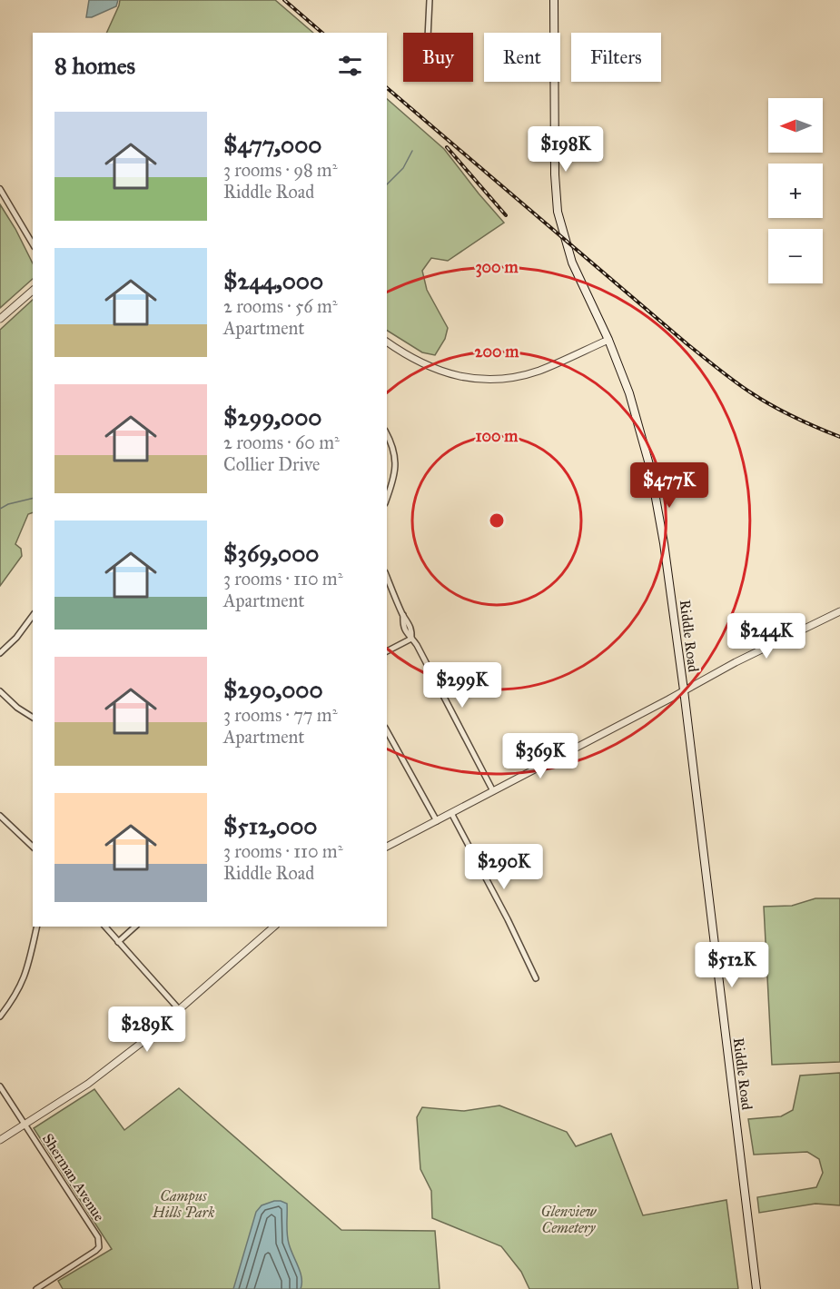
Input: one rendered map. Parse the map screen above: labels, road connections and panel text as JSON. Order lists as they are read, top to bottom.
{
  "streets": {
    "main road": ["Riddle Road"],
    "street": ["Sherman Avenue"]
  },
  "parks": ["Campus Hills Park", "Glenview Cemetery"],
  "north": "left",
  "page": {
    "chip": ["Buy", "Rent", "Filters"],
    "heading": "8 homes",
    "map_buttons": ["+", "−"],
    "list": [
      {
        "name": "$477,000",
        "note": "3 rooms · 98 m² · Riddle Road"
      },
      {
        "name": "$244,000",
        "note": "2 rooms · 56 m² · Apartment"
      },
      {
        "name": "$299,000",
        "note": "2 rooms · 60 m² · Collier Drive"
      },
      {
        "name": "$369,000",
        "note": "3 rooms · 110 m² · Apartment"
      },
      {
        "name": "$290,000",
        "note": "3 rooms · 77 m² · Apartment"
      },
      {
        "name": "$512,000",
        "note": "3 rooms · 110 m² · Riddle Road"
      }
    ],
    "price": [
      "$198K",
      "$477K",
      "$244K",
      "$299K",
      "$369K",
      "$290K",
      "$512K",
      "$289K"
    ]
  },
  "rings": ["300 m", "200 m", "100 m"]
}
